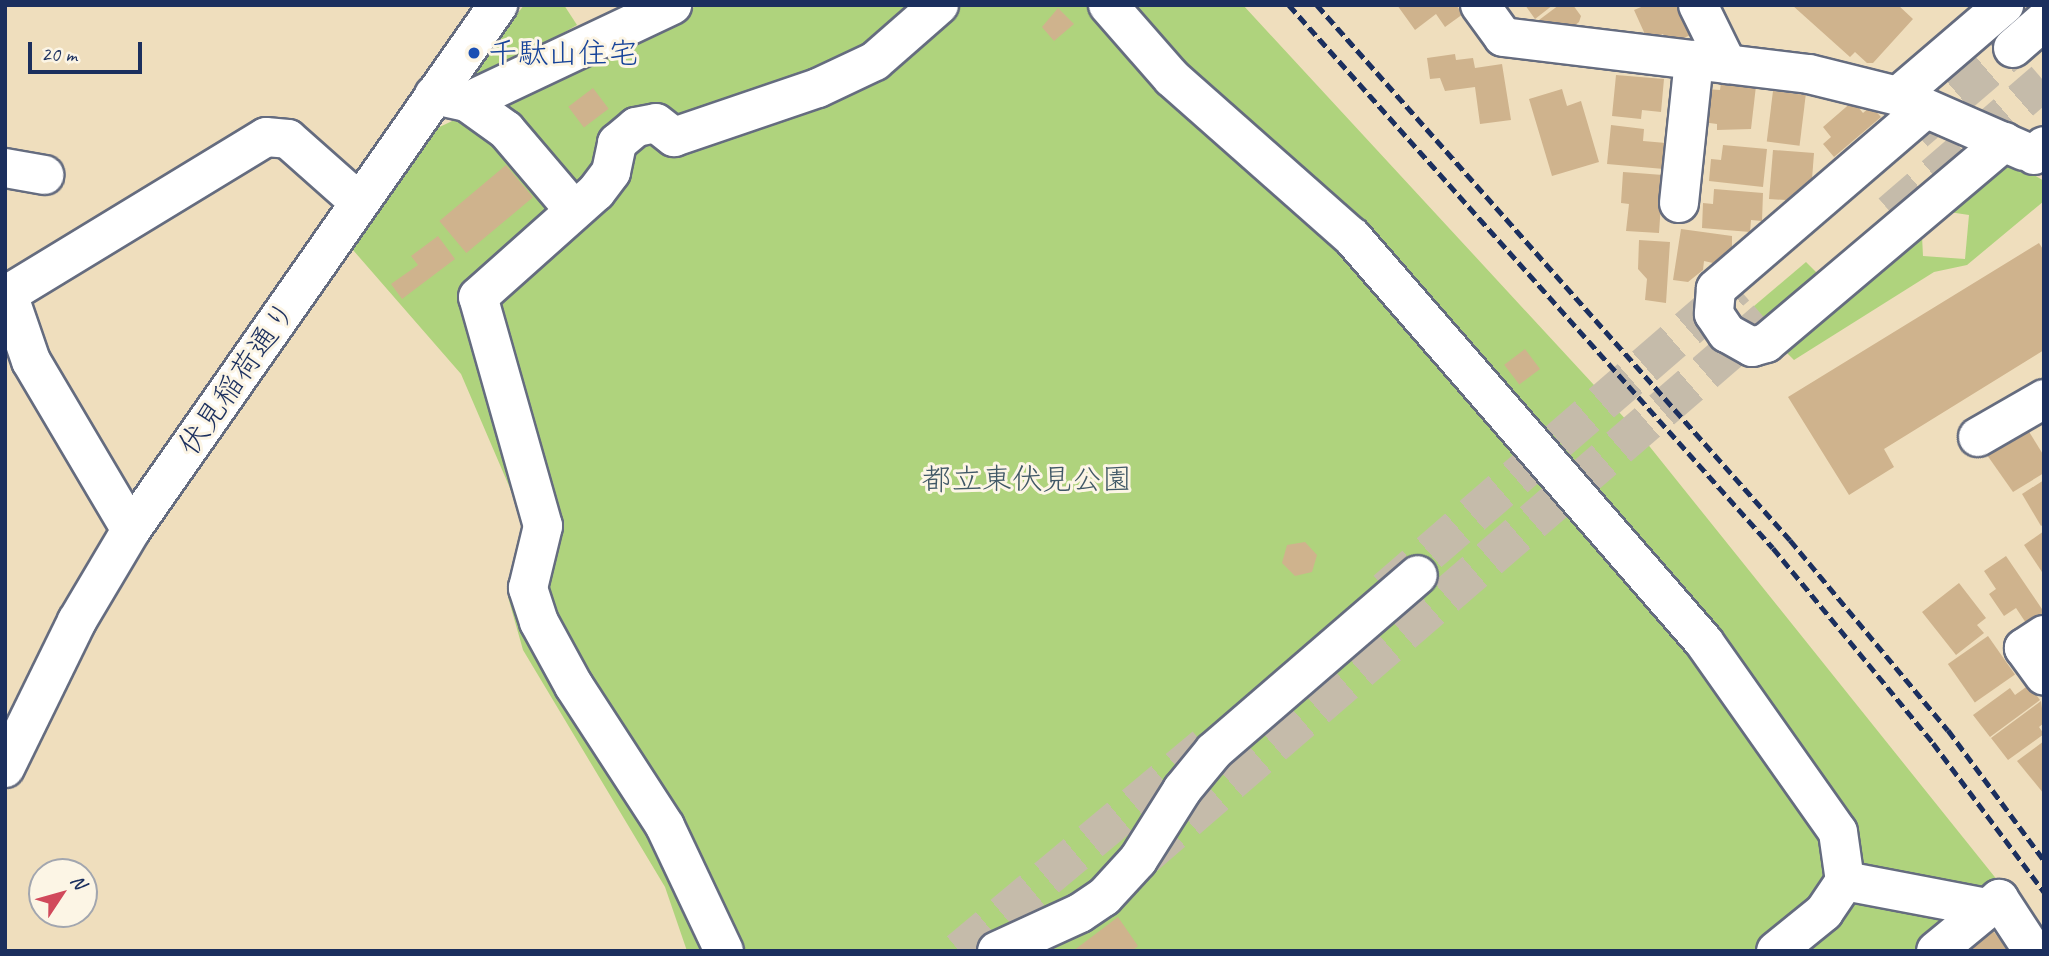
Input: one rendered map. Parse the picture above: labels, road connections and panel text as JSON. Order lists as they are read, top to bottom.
{
  "streets": {
    "street": ["伏見稲荷通り"]
  },
  "parks": ["都立東伏見公園"],
  "places": ["千駄山住宅"],
  "scale_bar": "20 m",
  "north": "top right"
}
